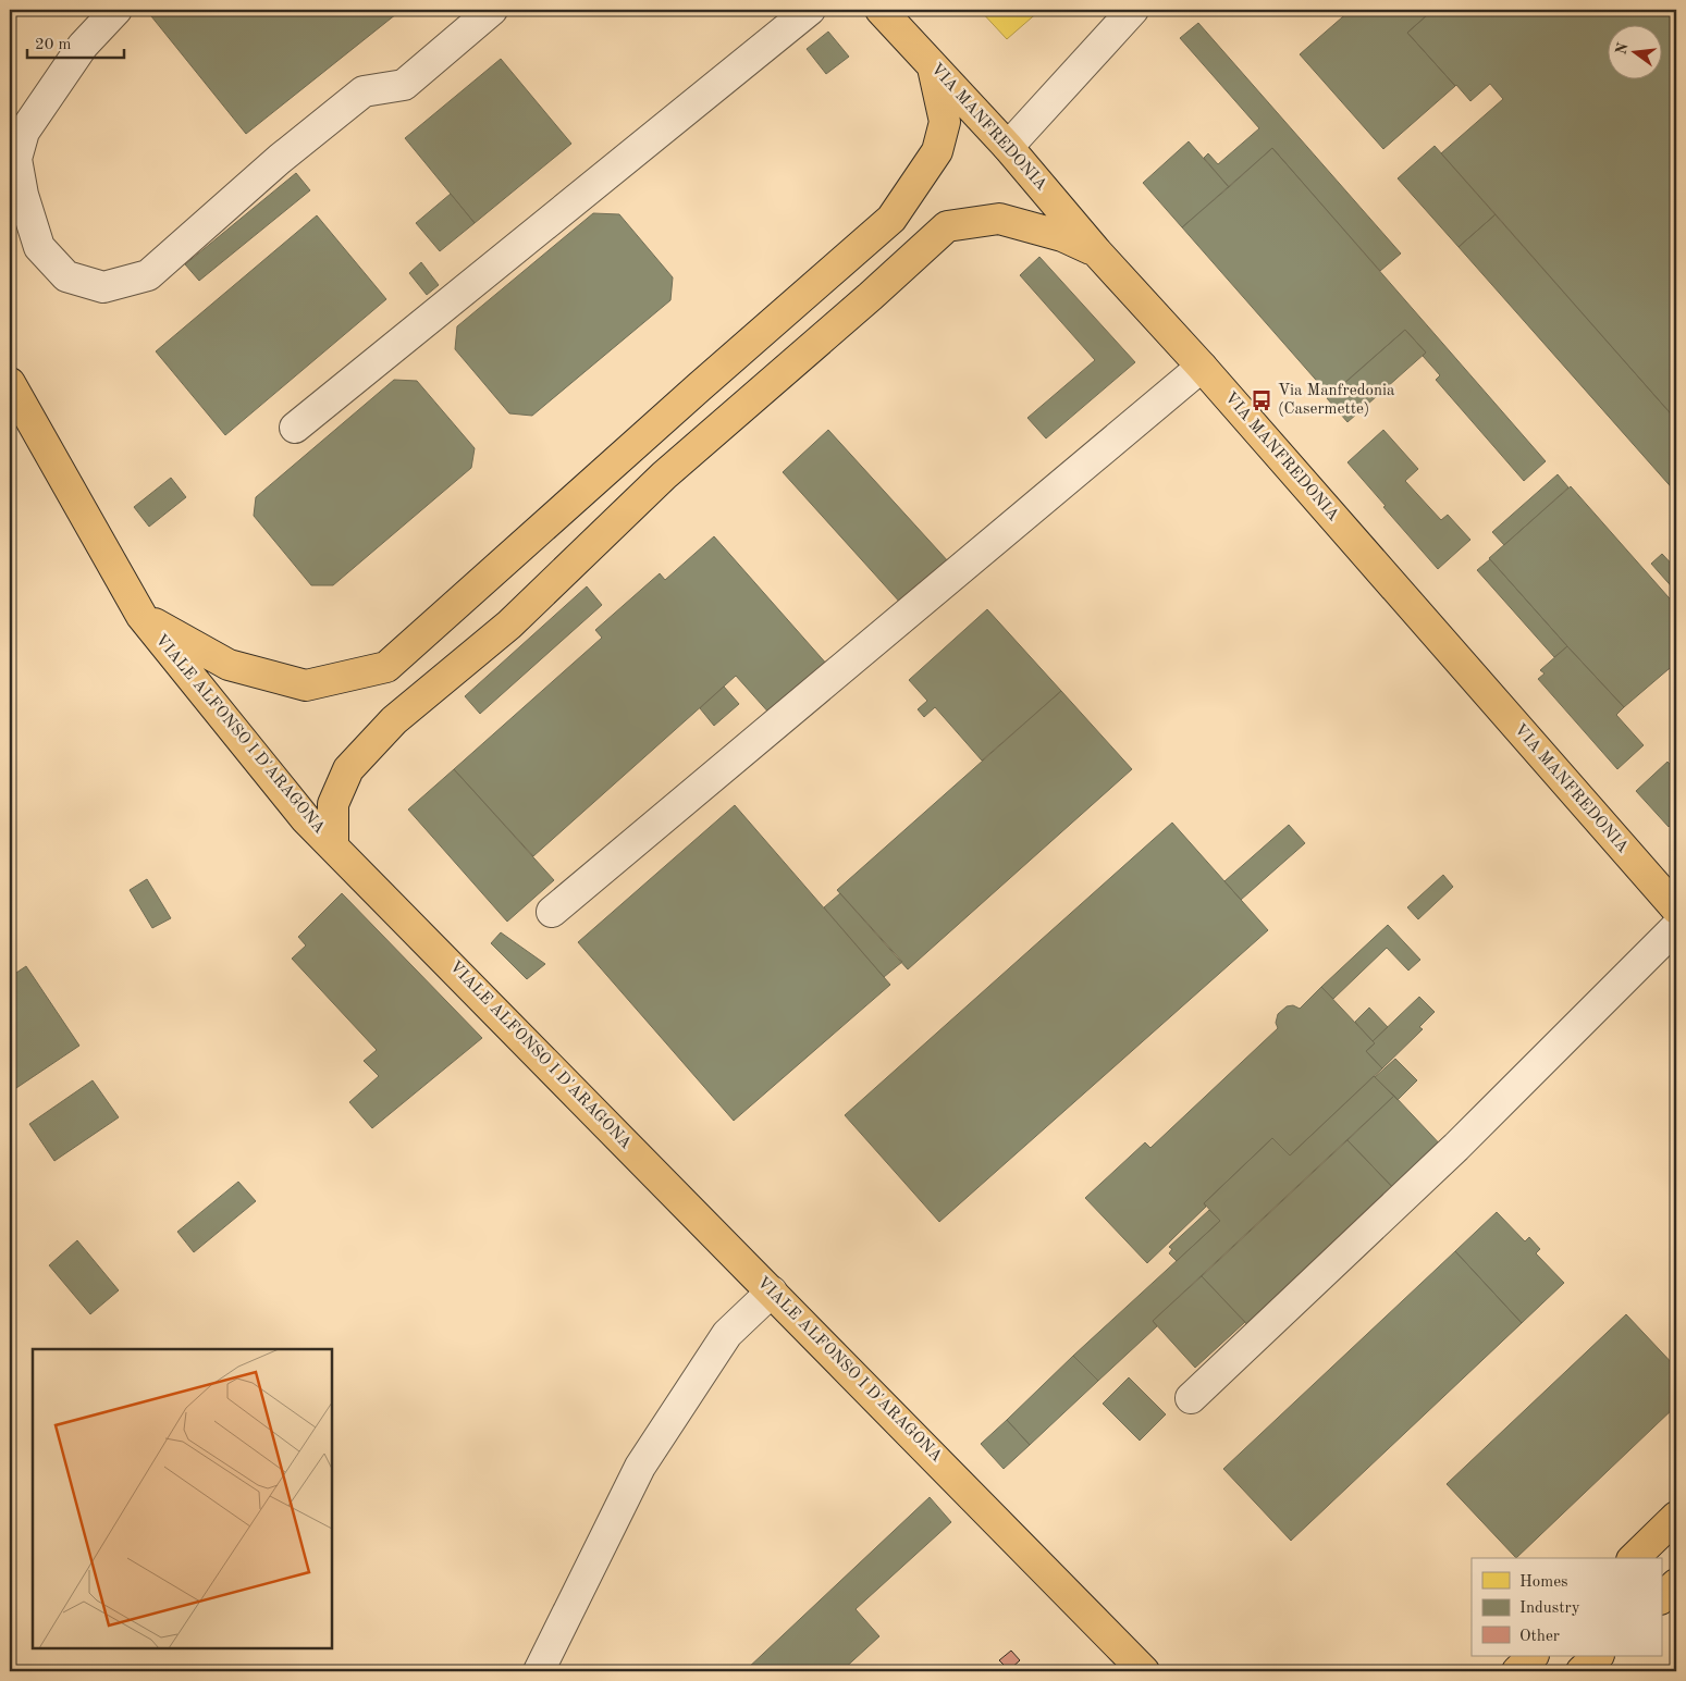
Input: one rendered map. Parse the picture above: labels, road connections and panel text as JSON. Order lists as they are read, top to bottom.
{
  "streets": {
    "main road": ["VIA MANFREDONIA", "VIALE ALFONSO I D'ARAGONA"]
  },
  "places": {
    "bus stop": ["Via Manfredonia (Casermette)"]
  },
  "legend": ["Homes", "Industry", "Other"],
  "scale_bar": "20 m",
  "north": "left"
}
